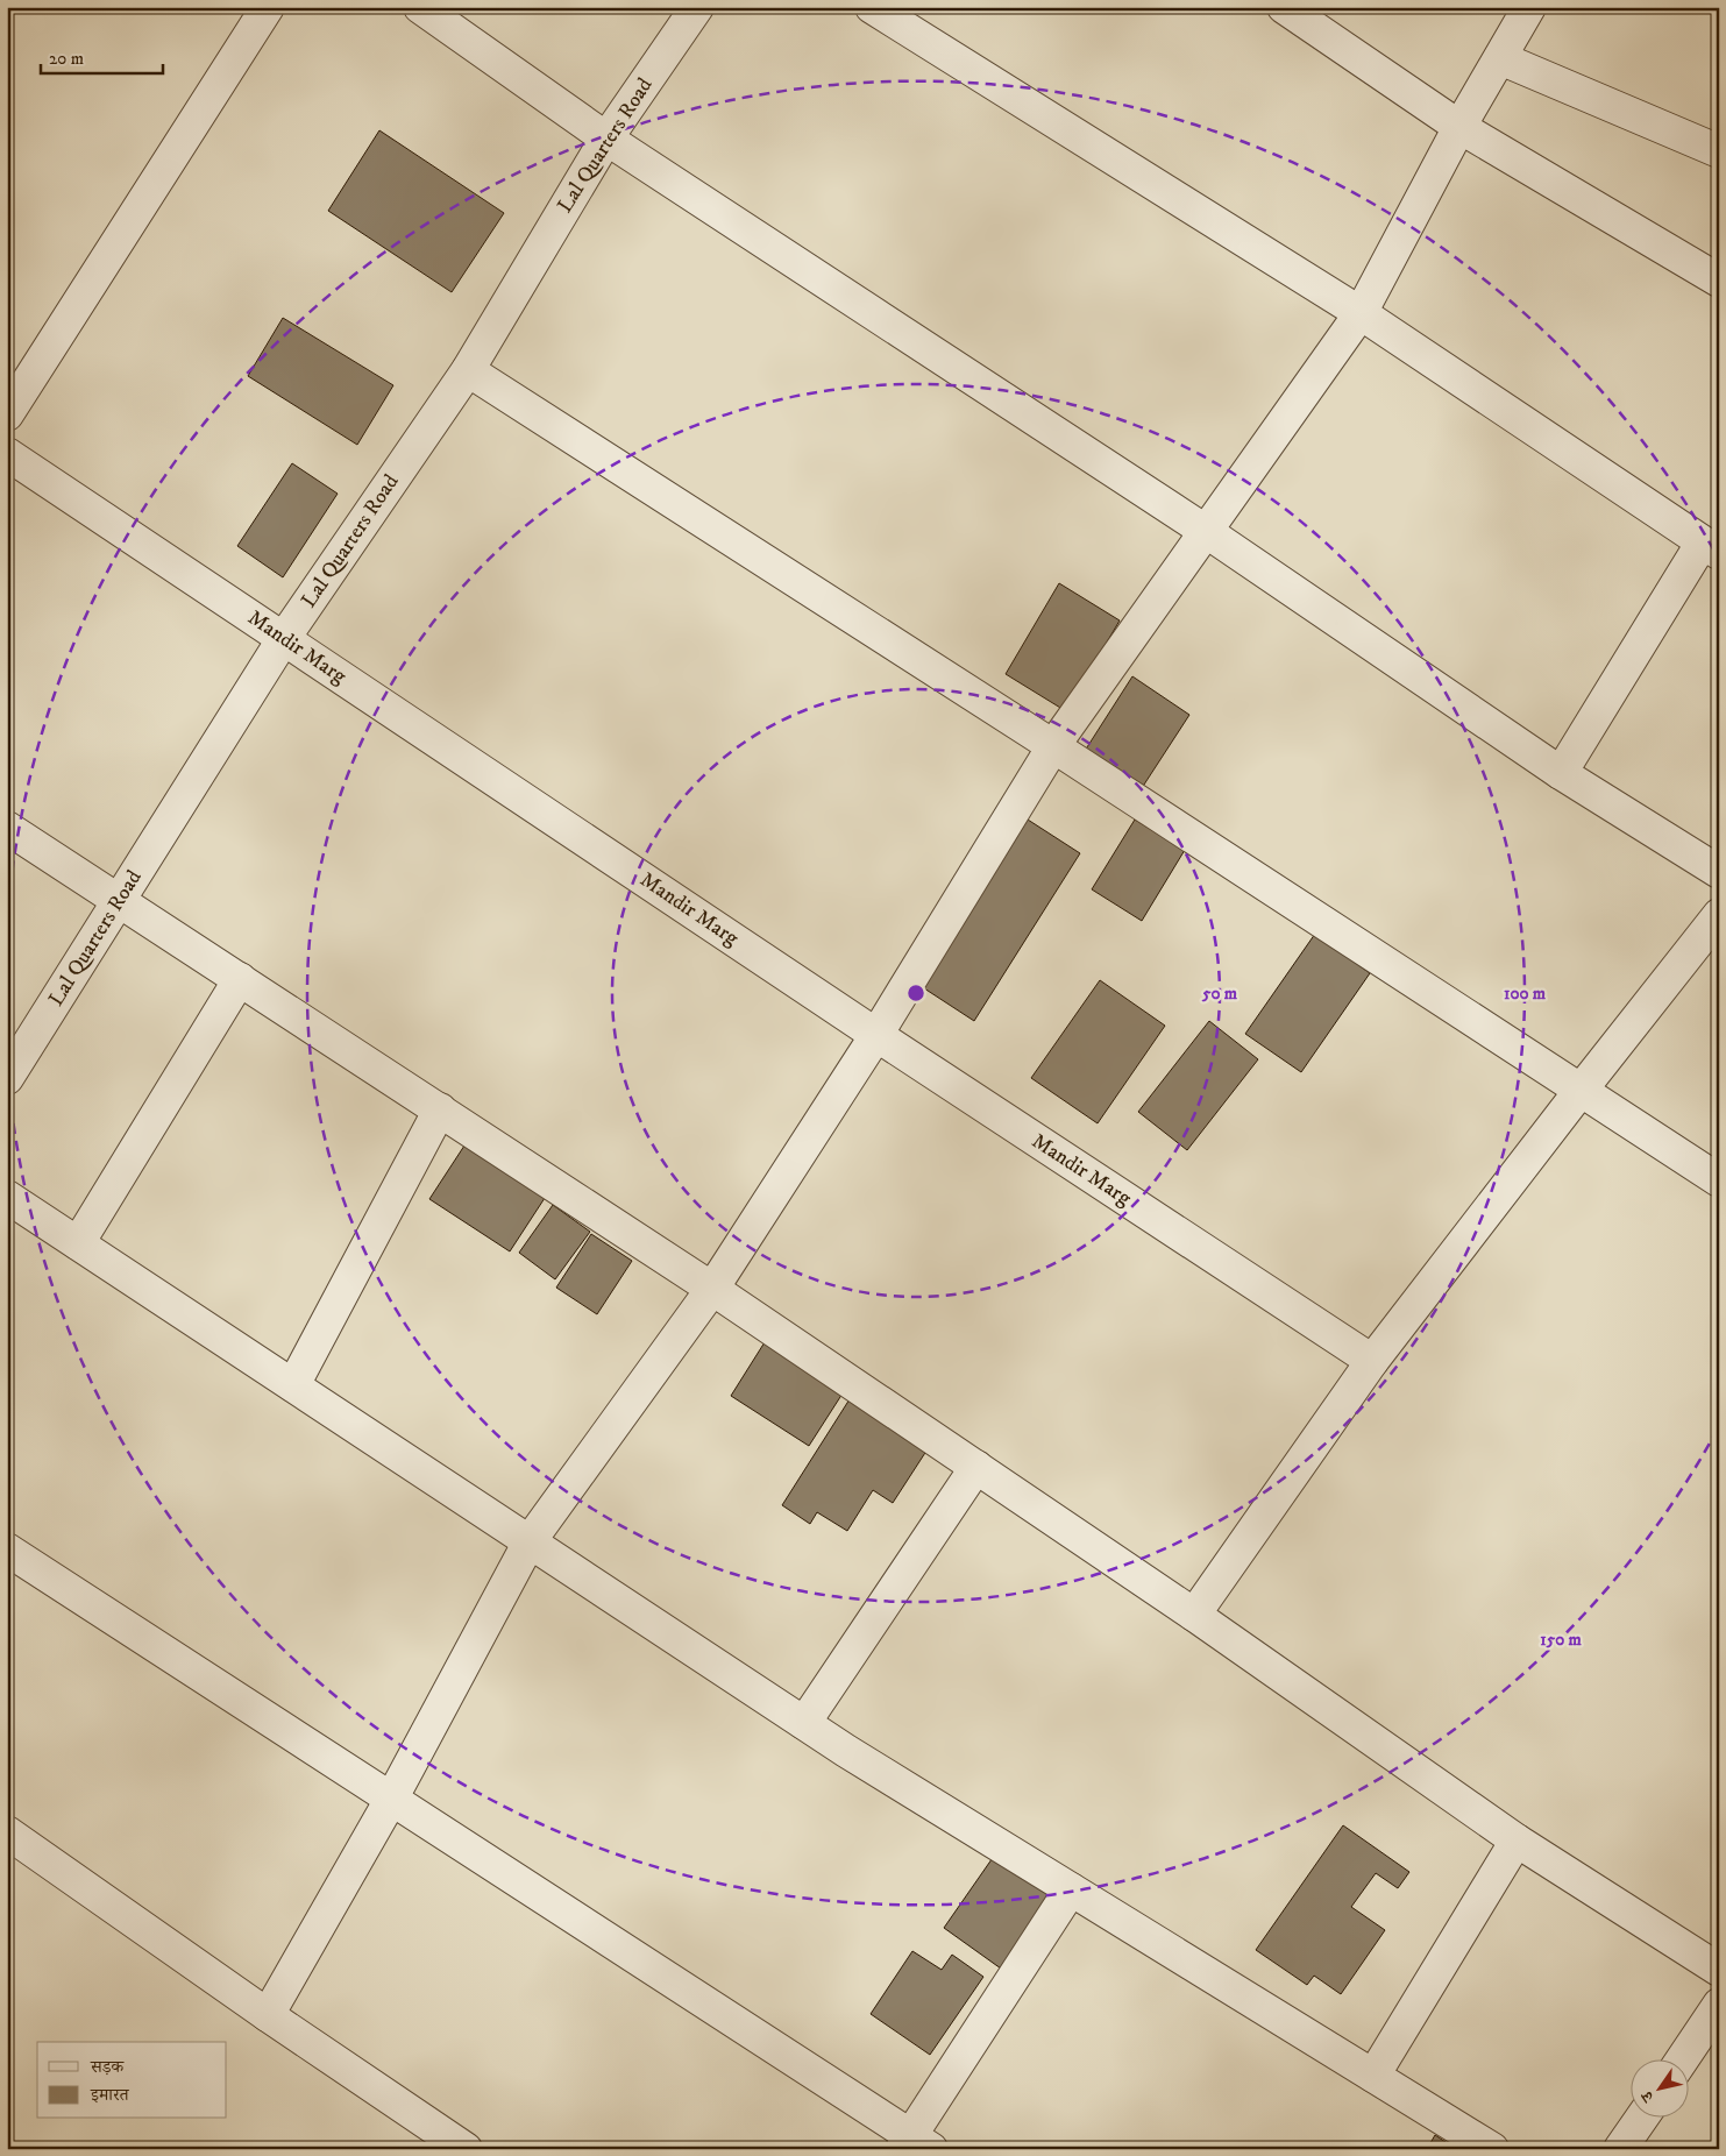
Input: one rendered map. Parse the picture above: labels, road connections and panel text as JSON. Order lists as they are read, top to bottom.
{
  "streets": {
    "street": ["Lal Quarters Road", "Mandir Marg"]
  },
  "crossings": [
    ["Lal Quarters Road", "Mandir Marg"]
  ],
  "legend": ["सड़क", "इमारत"],
  "scale_bar": "20 m",
  "north": "bottom left",
  "rings": ["50 m", "100 m", "150 m"]
}
